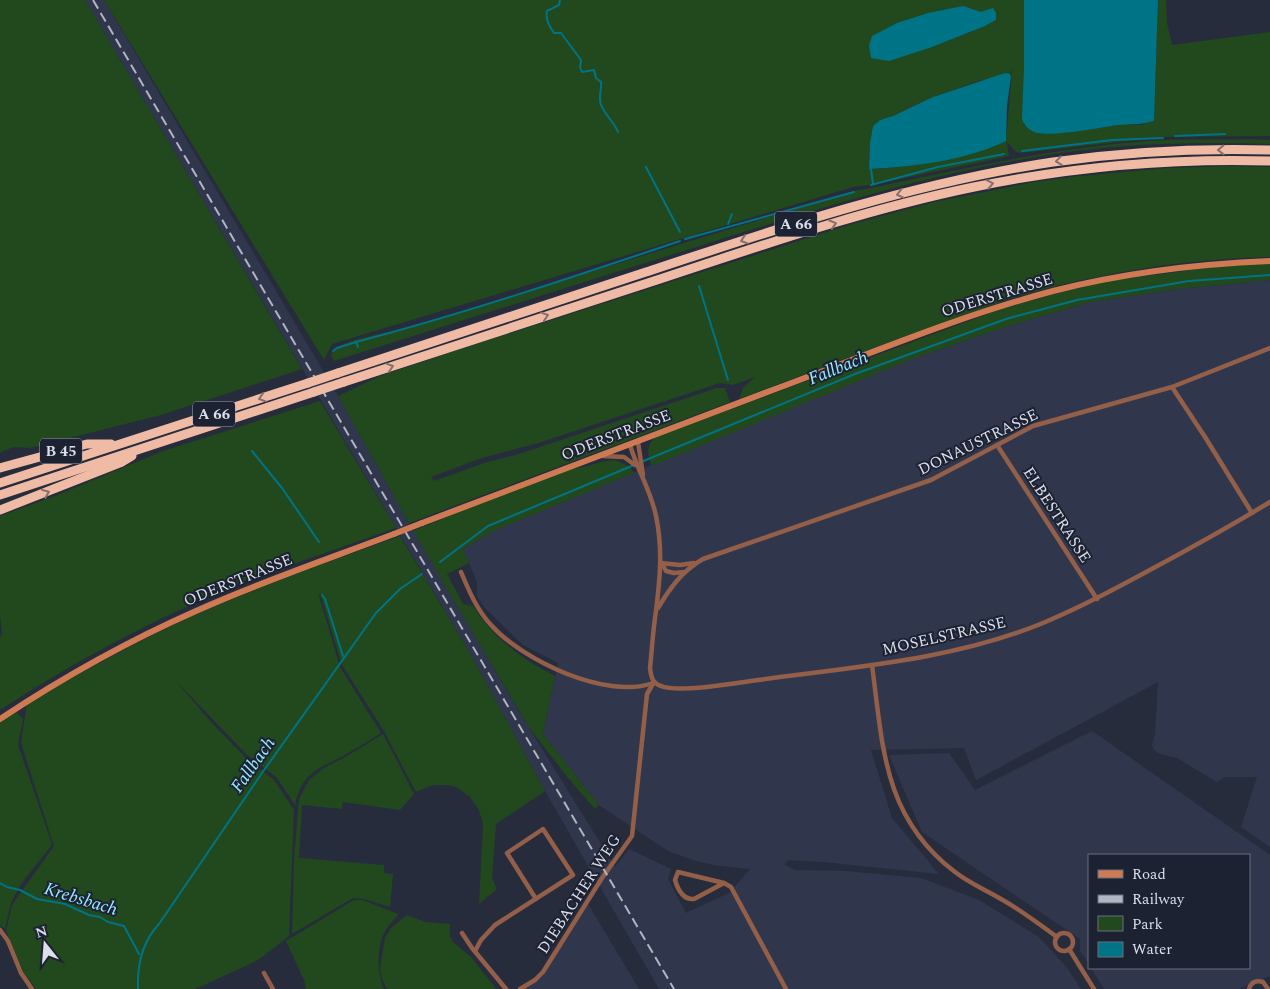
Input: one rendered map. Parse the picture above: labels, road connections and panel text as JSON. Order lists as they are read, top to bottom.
{
  "streets": {
    "highway": ["A 66", "B 45"],
    "street": [
      "ODERSTRASSE",
      "DONAUSTRASSE",
      "ELBESTRASSE",
      "MOSELSTRASSE",
      "DIEBACHER WEG"
    ]
  },
  "crossings": [
    ["A 66", "B 45"],
    ["DONAUSTRASSE", "ELBESTRASSE"],
    ["ELBESTRASSE", "MOSELSTRASSE"],
    ["MOSELSTRASSE", "DIEBACHER WEG"]
  ],
  "water": ["Fallbach", "Krebsbach"],
  "legend": [
    "Road",
    "Railway",
    "Park",
    "Water"
  ],
  "north": "top"
}
